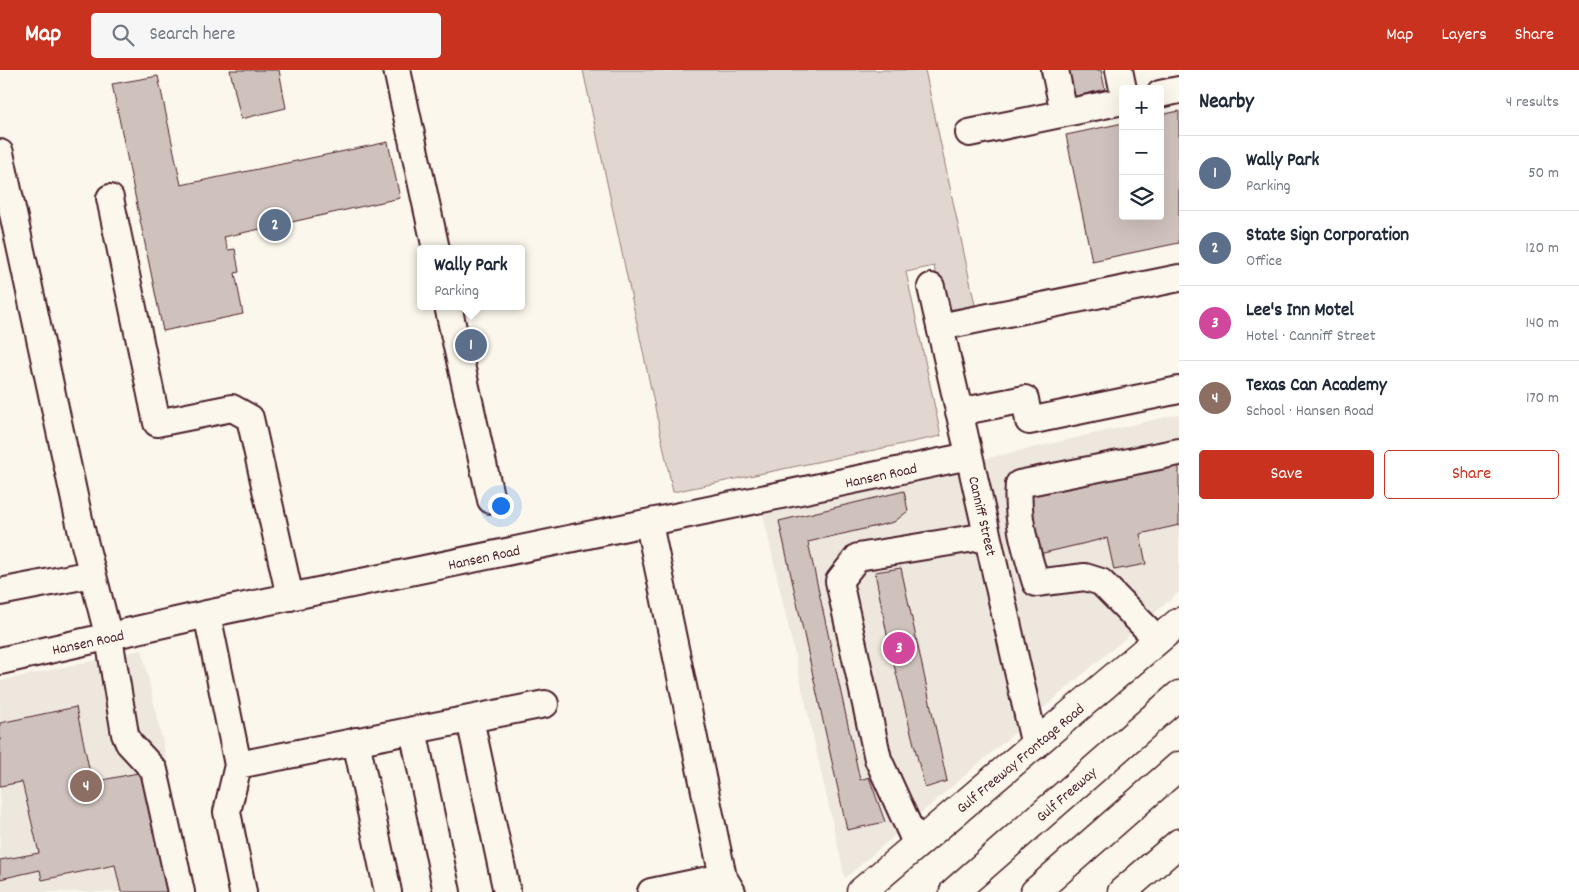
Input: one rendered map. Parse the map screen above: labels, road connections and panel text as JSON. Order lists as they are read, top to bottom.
{
  "streets": {
    "main road": ["Gulf Freeway Frontage Road", "Gulf Freeway"],
    "street": ["Hansen Road", "Canniff Street"]
  },
  "crossings": [
    ["Hansen Road", "Canniff Street"],
    ["Canniff Street", "Gulf Freeway Frontage Road"]
  ],
  "page": {
    "header": "Map",
    "search": "Search here",
    "nav": ["Map", "Layers", "Share"],
    "heading": ["Nearby", "4 results"],
    "map_buttons": ["+", "−"],
    "list": [
      {
        "mark": "1",
        "name": "Wally Park",
        "note": "Parking",
        "value": "50 m"
      },
      {
        "mark": "2",
        "name": "State Sign Corporation",
        "note": "Office",
        "value": "120 m"
      },
      {
        "mark": "3",
        "name": "Lee's Inn Motel",
        "note": "Hotel · Canniff Street",
        "value": "140 m"
      },
      {
        "mark": "4",
        "name": "Texas Can Academy",
        "note": "School · Hansen Road",
        "value": "170 m"
      }
    ],
    "pins": [
      "2",
      "1",
      "3",
      "4"
    ],
    "popup": ["Wally Park", "Parking"],
    "buttons": ["Save", "Share"]
  }
}
